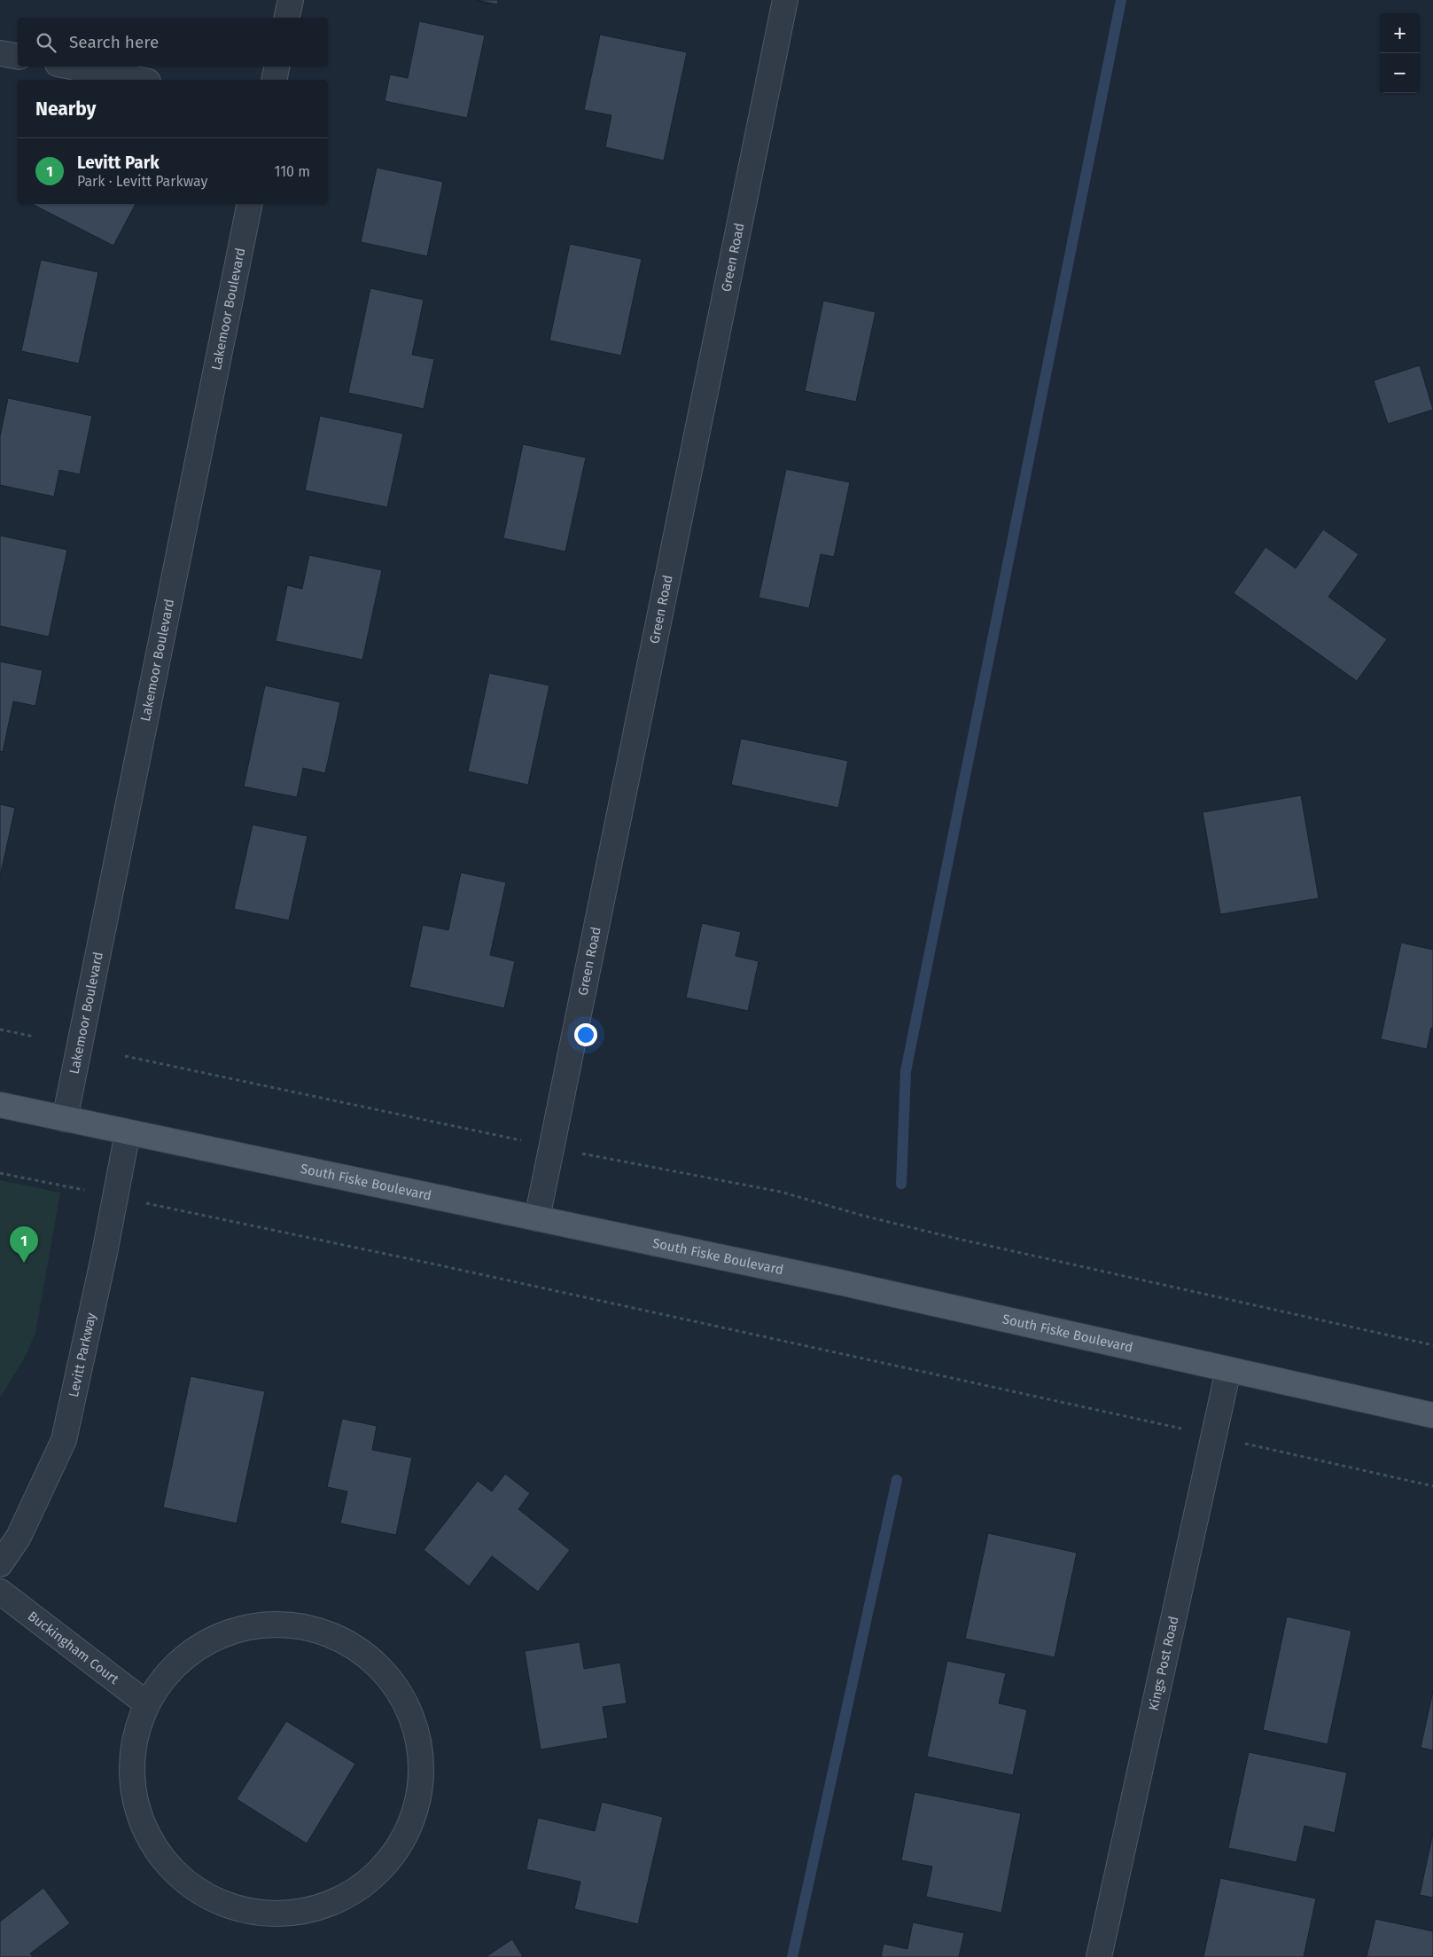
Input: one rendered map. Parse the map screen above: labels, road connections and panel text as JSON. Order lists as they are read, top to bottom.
{
  "streets": {
    "main road": ["South Fiske Boulevard"],
    "street": [
      "Green Road",
      "Lakemoor Boulevard",
      "Levitt Parkway",
      "Buckingham Court",
      "Kings Post Road"
    ]
  },
  "crossings": [
    ["Green Road", "South Fiske Boulevard"],
    ["Lakemoor Boulevard", "South Fiske Boulevard"],
    ["South Fiske Boulevard", "Levitt Parkway"],
    ["South Fiske Boulevard", "Kings Post Road"]
  ],
  "page": {
    "map_buttons": ["+", "−"],
    "search": "Search here",
    "heading": "Nearby",
    "list": [
      {
        "mark": "1",
        "name": "Levitt Park",
        "note": "Park · Levitt Parkway",
        "value": "110 m"
      }
    ],
    "pins": "1"
  }
}
